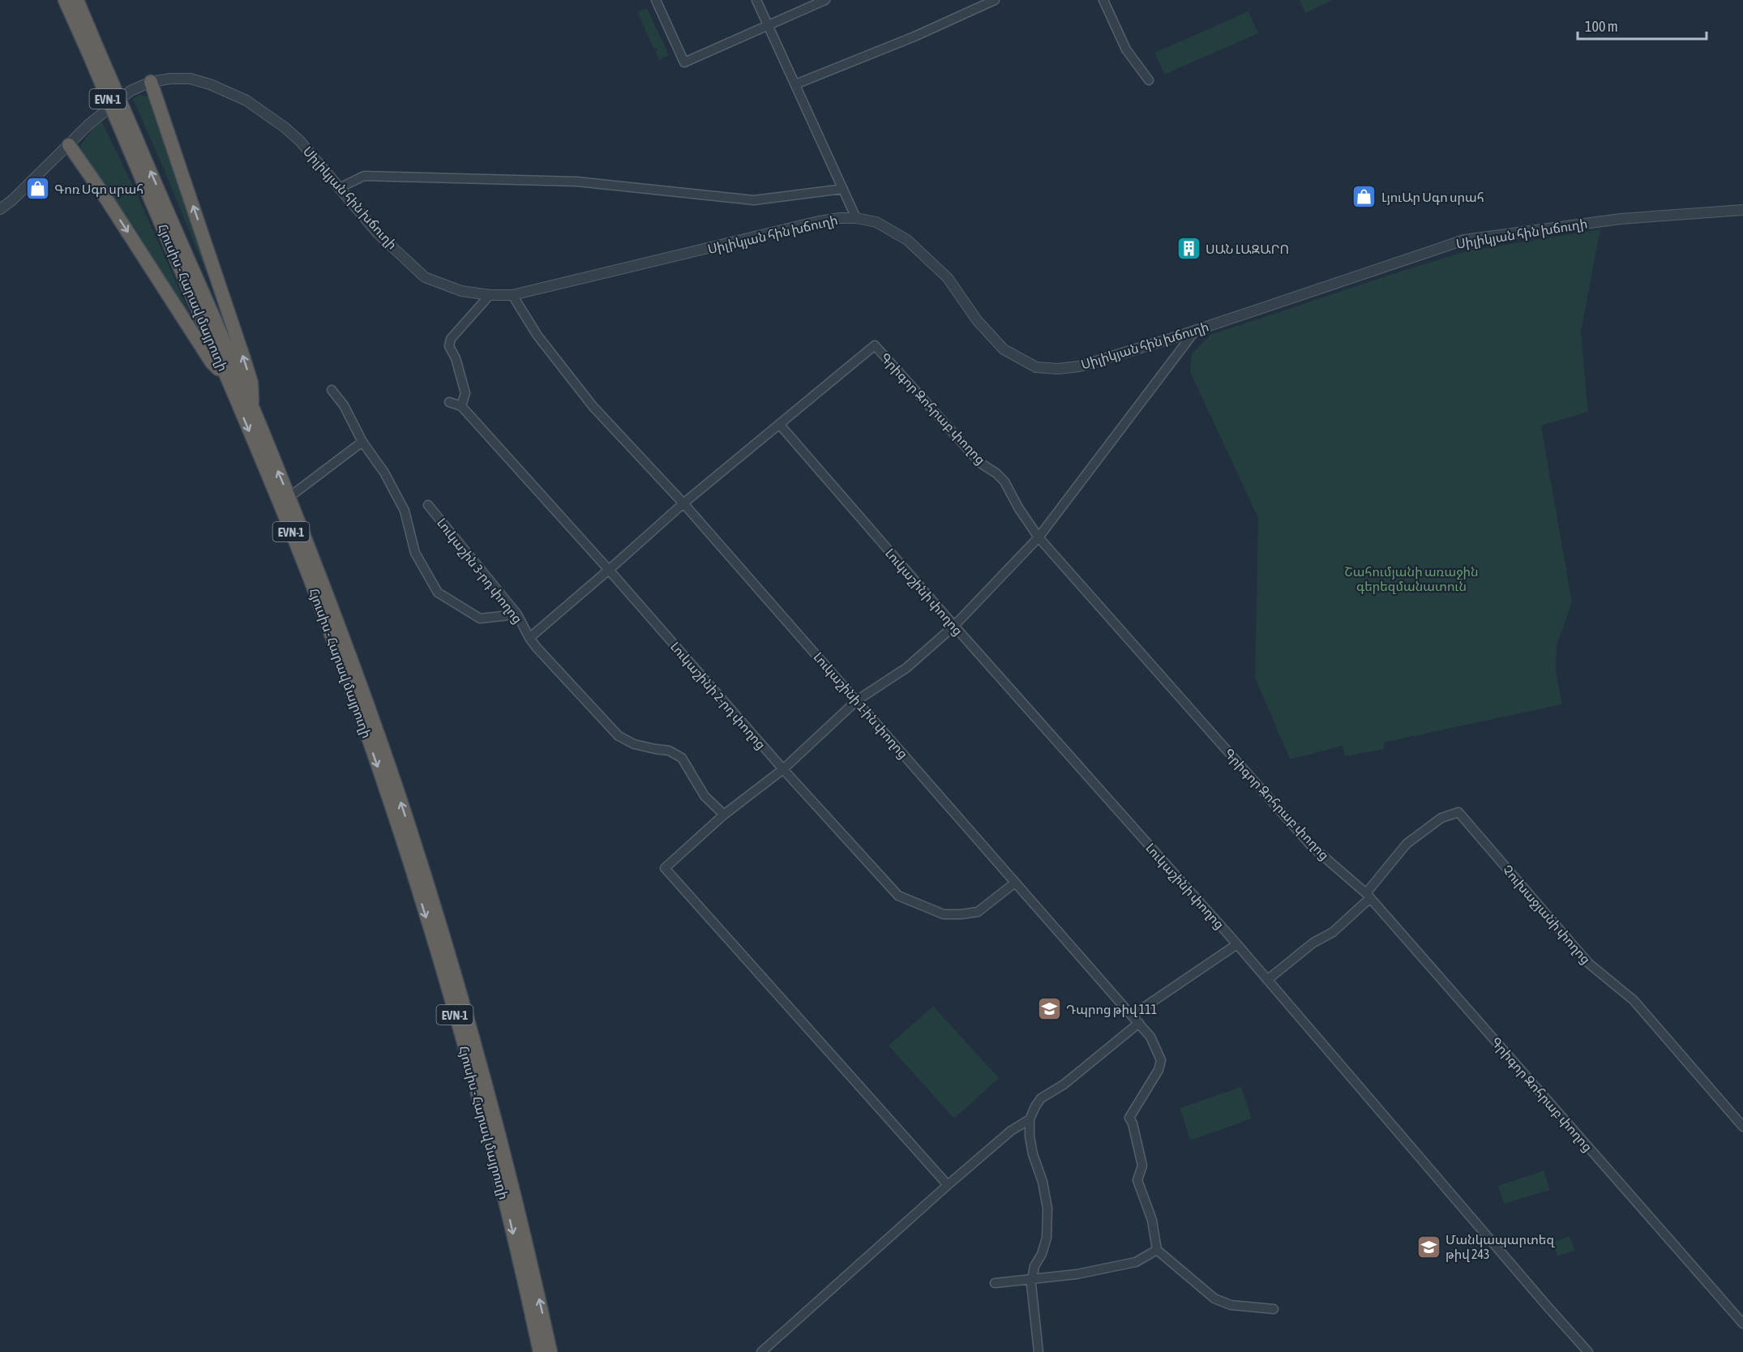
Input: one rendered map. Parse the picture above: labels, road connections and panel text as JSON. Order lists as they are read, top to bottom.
{
  "streets": {
    "highway": ["EVN-1", "Հյուսիս - Հարավ մայրուղի"],
    "street": [
      "Սիլիկյան հին խճուղի",
      "Գրիգոր Զոհրաբ փողոց",
      "Լուկաշին 3-րդ փողոց",
      "Լուկաշինի փողոց",
      "Լուկաշինի 2-րդ փողոց",
      "Լուկաշինի 1-ին փողոց",
      "Չուխաջյանի փողոց"
    ]
  },
  "crossings": [
    ["Սիլիկյան հին խճուղի", "Լուկաշինի 1-ին փողոց"],
    ["Գրիգոր Զոհրաբ փողոց", "Լուկաշինի փողոց"],
    ["Գրիգոր Զոհրաբ փողոց", "Չուխաջյանի փողոց"],
    ["Լուկաշինի փողոց", "Չուխաջյանի փողոց"],
    ["Լուկաշինի 2-րդ փողոց", "Լուկաշինի 1-ին փողոց"]
  ],
  "parks": ["Շահումյանի առաջին գերեզմանատուն"],
  "places": {
    "shop": ["Գոռ Սգո սրահ", "ԼյուԱր Սգո սրահ"],
    "building": ["ՍԱՆ ԼԱԶԱՐՈ"],
    "school or university": ["Դպրոց թիվ 111", "Մանկապարտեզ թիվ 243"]
  },
  "scale_bar": "100 m"
}
